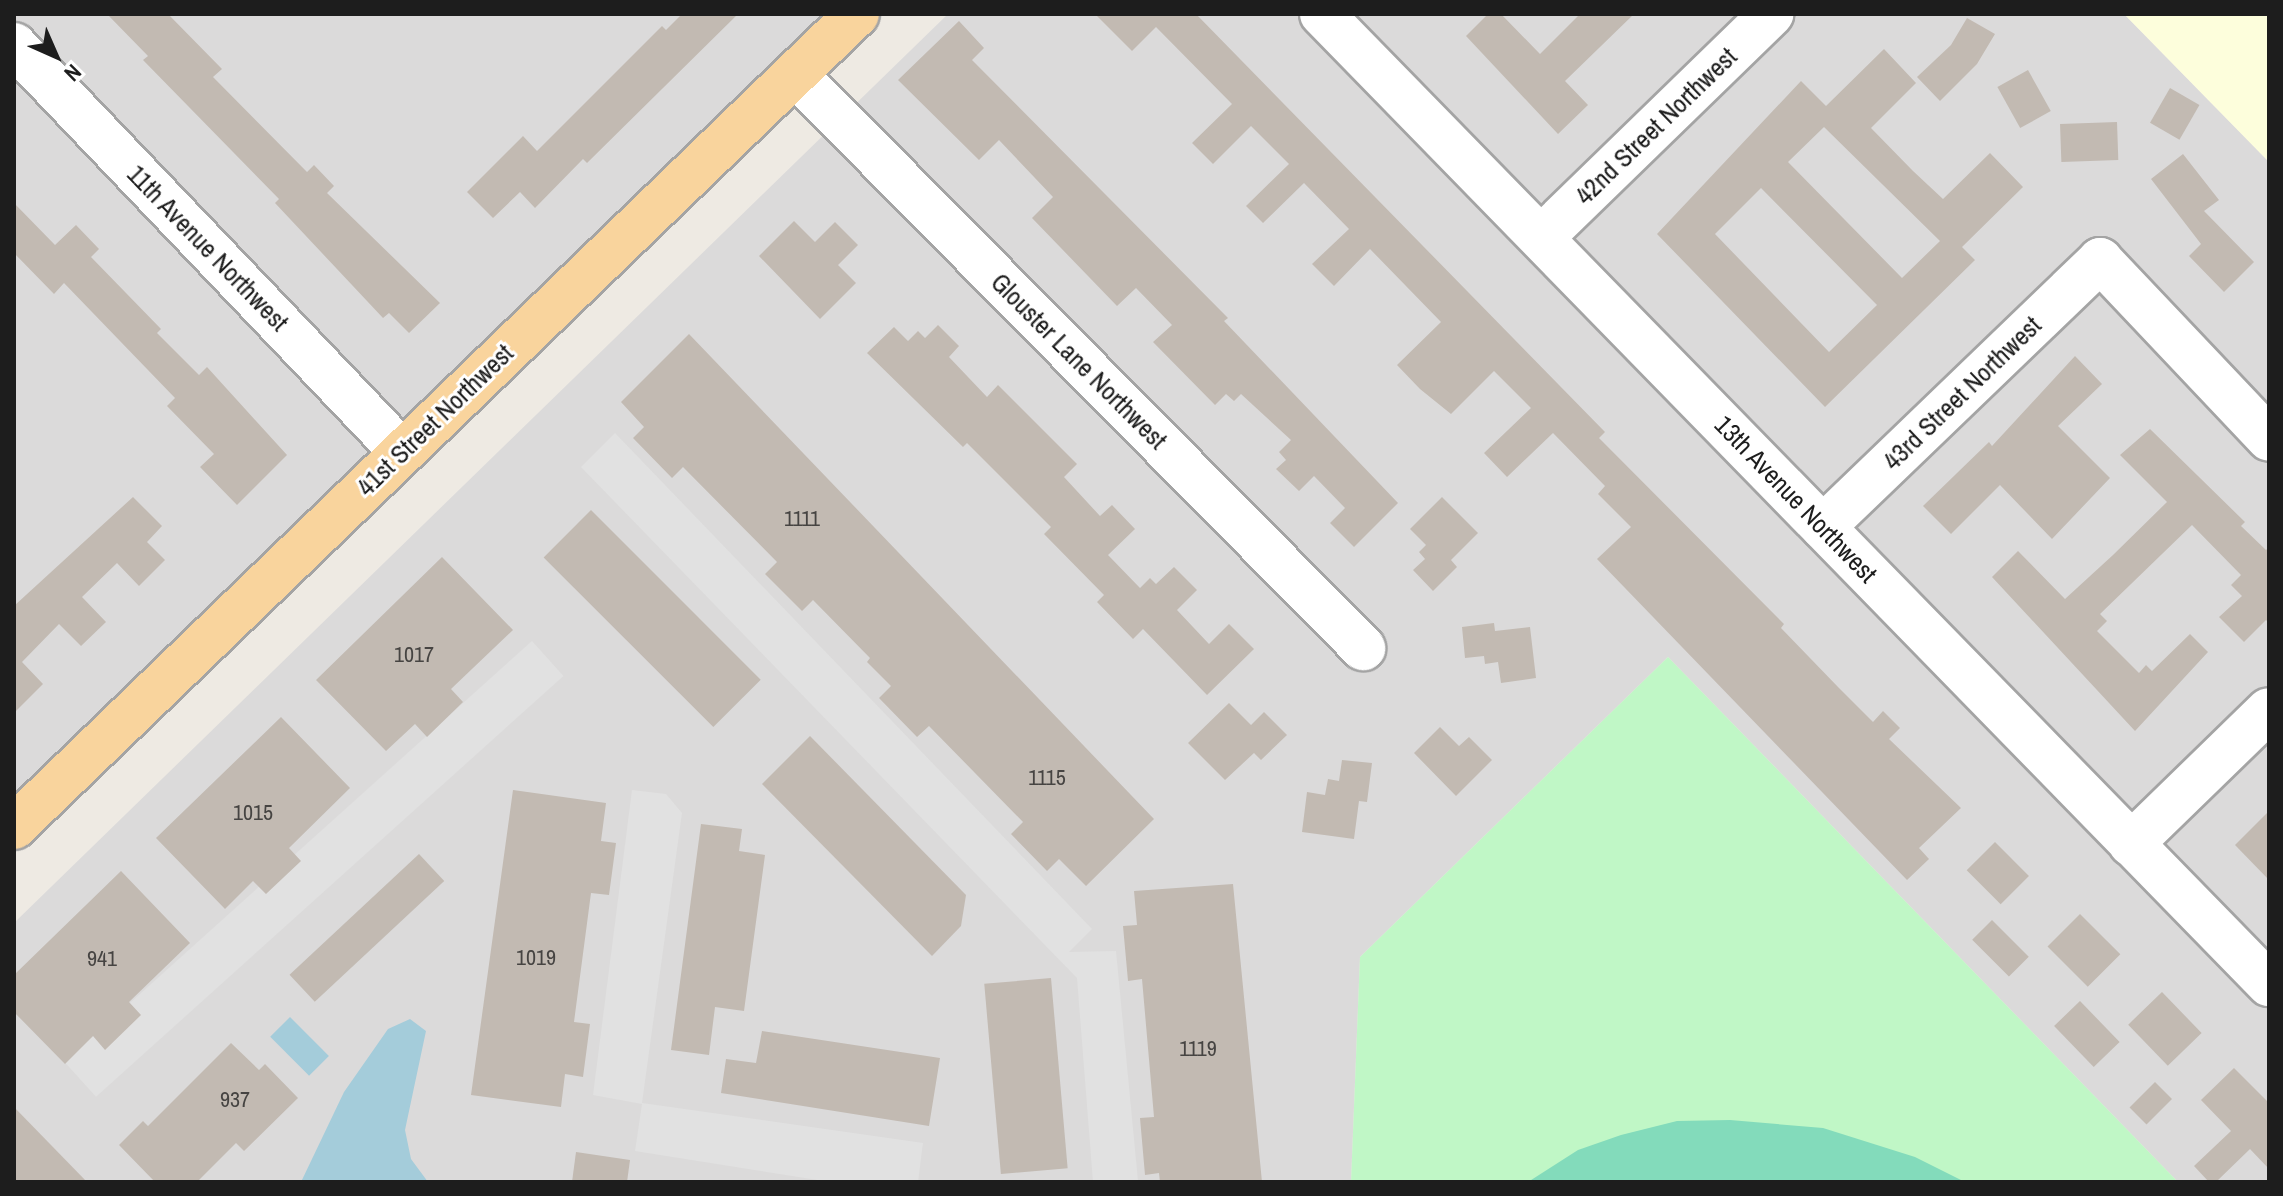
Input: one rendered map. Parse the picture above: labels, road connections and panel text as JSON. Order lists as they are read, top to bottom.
{
  "streets": {
    "main road": ["41st Street Northwest"],
    "street": [
      "42nd Street Northwest",
      "11th Avenue Northwest",
      "Glouster Lane Northwest",
      "43rd Street Northwest",
      "13th Avenue Northwest"
    ]
  },
  "crossings": [
    ["42nd Street Northwest", "13th Avenue Northwest"],
    ["11th Avenue Northwest", "41st Street Northwest"],
    ["Glouster Lane Northwest", "41st Street Northwest"],
    ["43rd Street Northwest", "13th Avenue Northwest"]
  ],
  "house_numbers": [
    "1111",
    "1017",
    "1115",
    "1015",
    "1019",
    "941",
    "1119",
    "937"
  ],
  "north": "bottom right"
}
